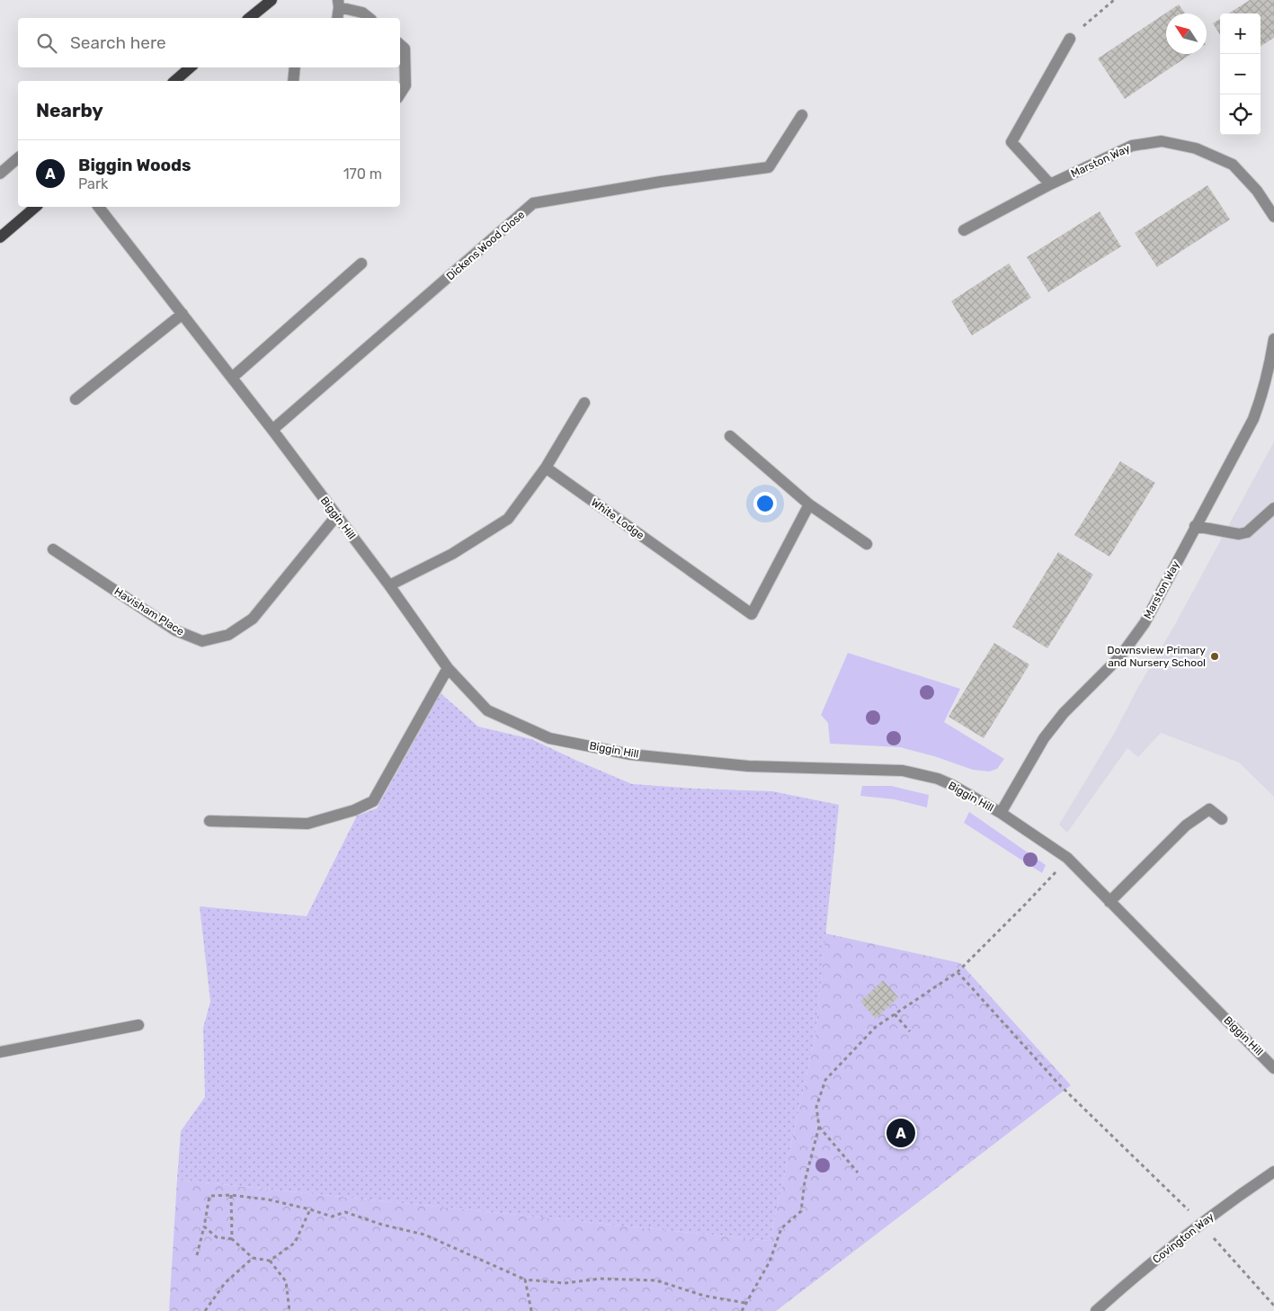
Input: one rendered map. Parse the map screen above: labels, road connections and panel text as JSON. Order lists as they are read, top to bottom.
{
  "streets": {
    "street": [
      "Marston Way",
      "Dickens Wood Close",
      "Biggin Hill",
      "White Lodge",
      "Havisham Place",
      "Covington Way"
    ]
  },
  "crossings": [
    ["Marston Way", "Biggin Hill"],
    ["Dickens Wood Close", "Biggin Hill"],
    ["Biggin Hill", "Havisham Place"]
  ],
  "places": ["Downsview Primary and Nursery School"],
  "north": "top left",
  "page": {
    "map_buttons": ["+", "−"],
    "search": "Search here",
    "heading": "Nearby",
    "list": [
      {
        "mark": "A",
        "name": "Biggin Woods",
        "note": "Park",
        "value": "170 m"
      }
    ],
    "pins": "A"
  }
}
